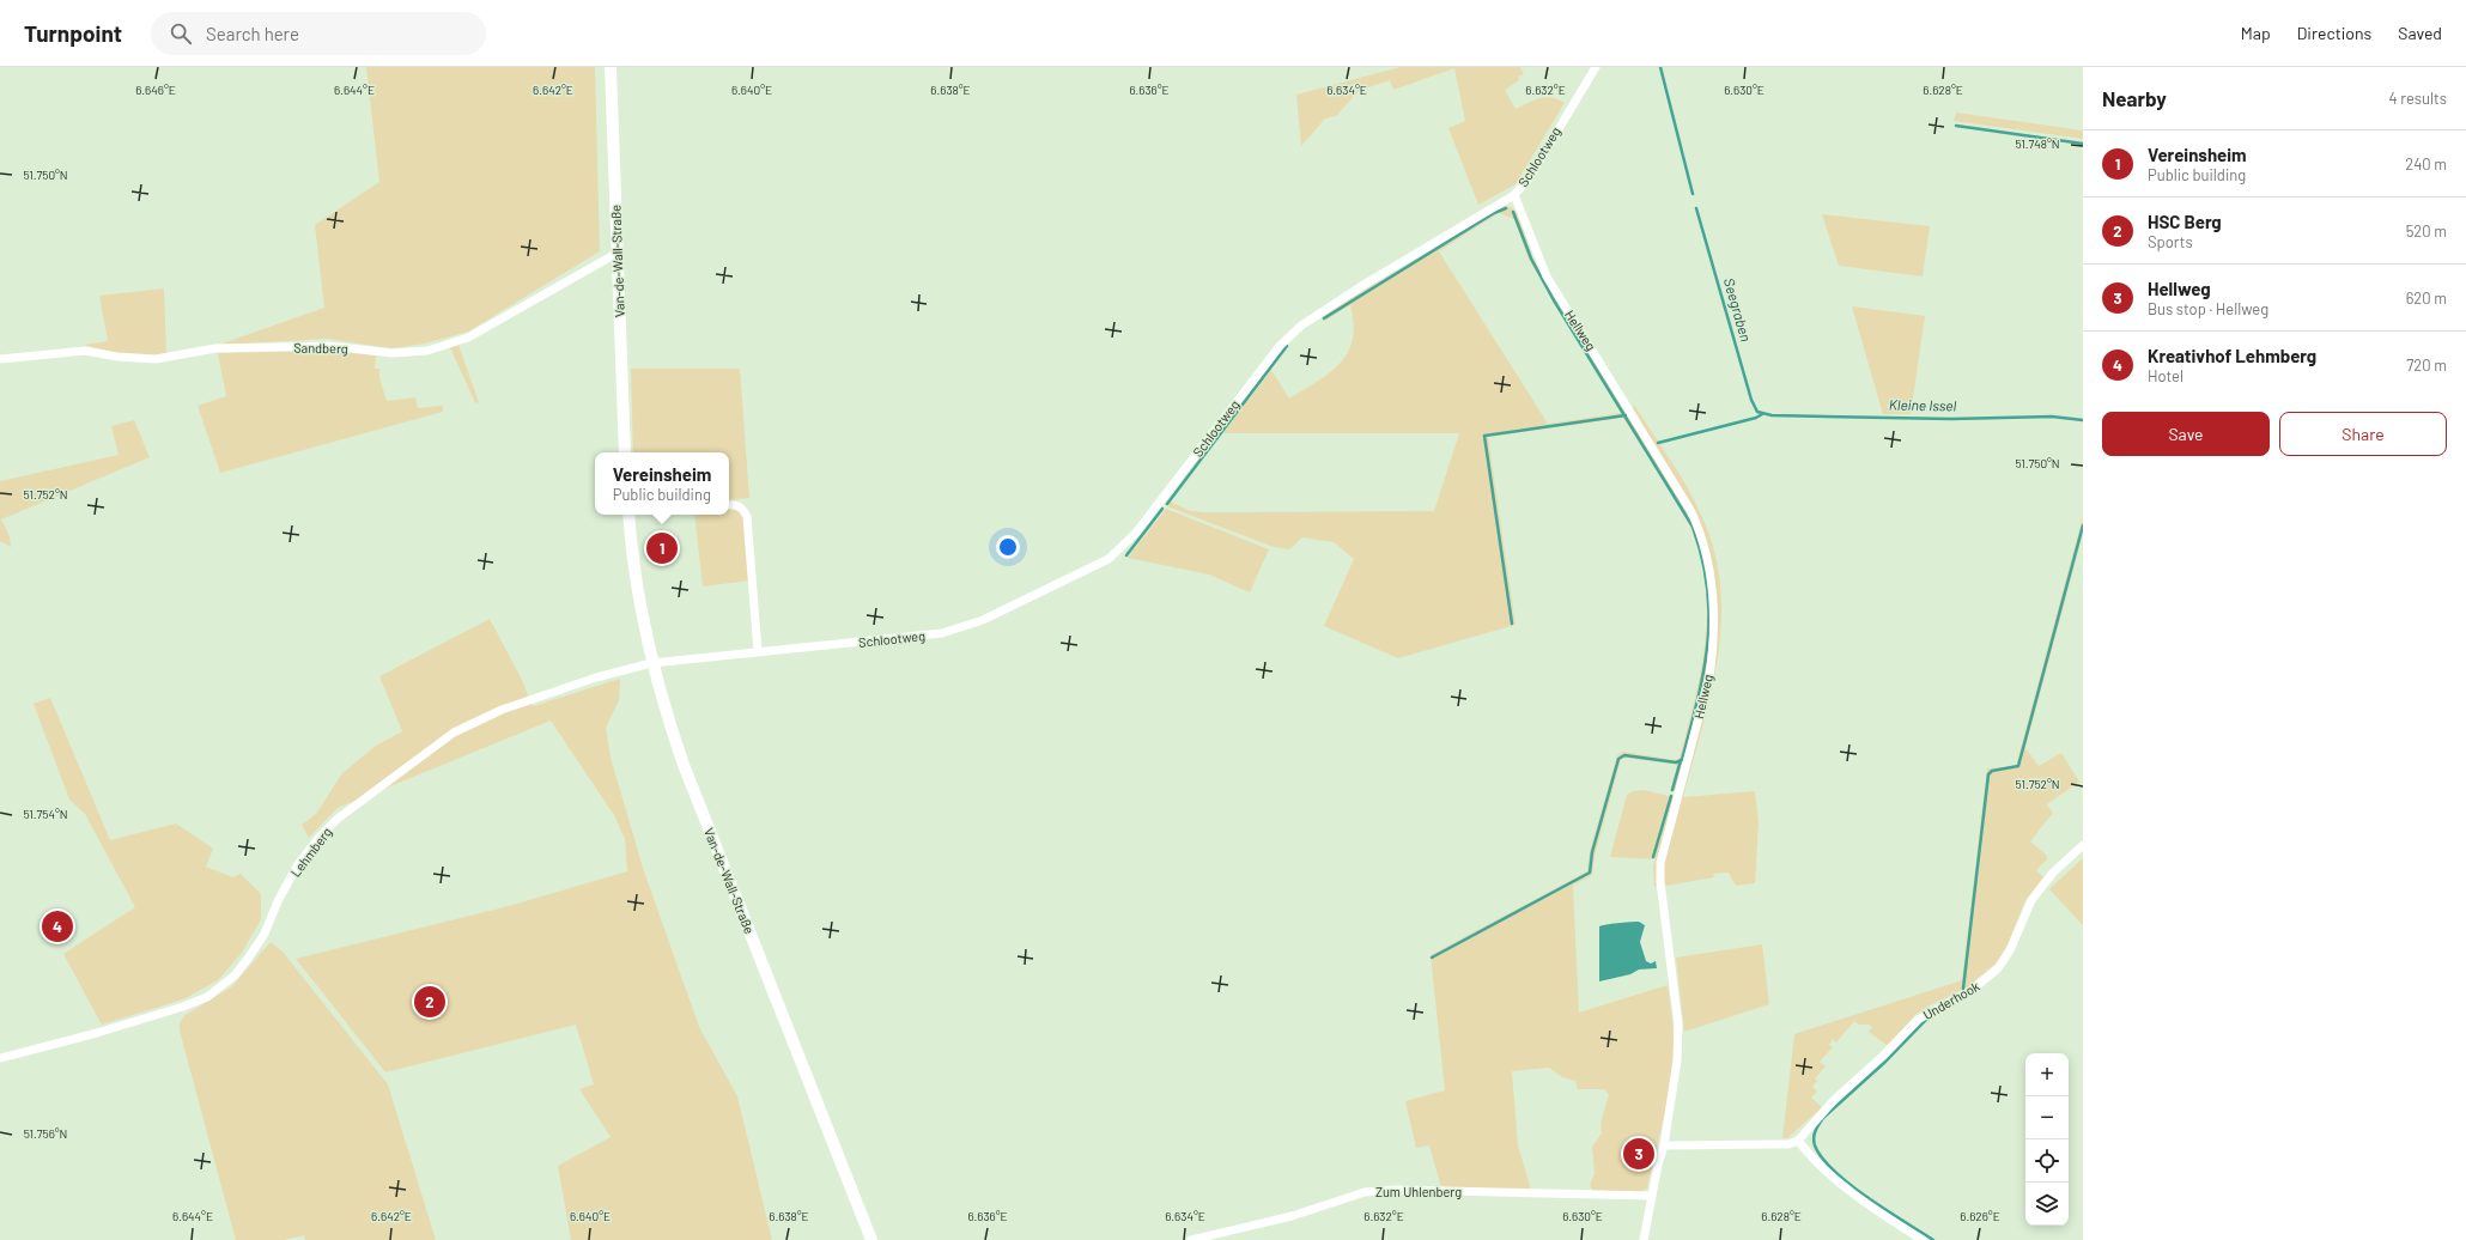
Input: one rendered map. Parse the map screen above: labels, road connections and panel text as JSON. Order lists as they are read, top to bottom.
{
  "streets": {
    "main road": ["Van-de-Wall-Straße"],
    "street": [
      "Schlootweg",
      "Hellweg",
      "Sandberg",
      "Lehmberg",
      "Underhook",
      "Zum Uhlenberg"
    ]
  },
  "crossings": [
    ["Schlootweg", "Van-de-Wall-Straße"],
    ["Schlootweg", "Hellweg"],
    ["Schlootweg", "Lehmberg"],
    ["Van-de-Wall-Straße", "Sandberg"],
    ["Van-de-Wall-Straße", "Lehmberg"],
    ["Hellweg", "Zum Uhlenberg"]
  ],
  "water": ["Seegraben", "Kleine Issel"],
  "page": {
    "header": "Turnpoint",
    "search": "Search here",
    "nav": ["Map", "Directions", "Saved"],
    "heading": ["Nearby", "4 results"],
    "list": [
      {
        "mark": "1",
        "name": "Vereinsheim",
        "note": "Public building",
        "value": "240 m"
      },
      {
        "mark": "2",
        "name": "HSC Berg",
        "note": "Sports",
        "value": "520 m"
      },
      {
        "mark": "3",
        "name": "Hellweg",
        "note": "Bus stop · Hellweg",
        "value": "620 m"
      },
      {
        "mark": "4",
        "name": "Kreativhof Lehmberg",
        "note": "Hotel",
        "value": "720 m"
      }
    ],
    "buttons": ["Save", "Share"],
    "popup": ["Vereinsheim", "Public building"],
    "pins": [
      "1",
      "4",
      "2",
      "3"
    ],
    "map_buttons": ["+", "−"]
  },
  "coordinates": [
    "6.646°E",
    "6.644°E",
    "6.642°E",
    "6.640°E",
    "6.638°E",
    "6.636°E",
    "6.634°E",
    "6.632°E",
    "6.630°E",
    "6.628°E",
    "51.748°N",
    "51.750°N",
    "51.752°N",
    "51.754°N",
    "51.756°N",
    "6.626°E"
  ]
}
